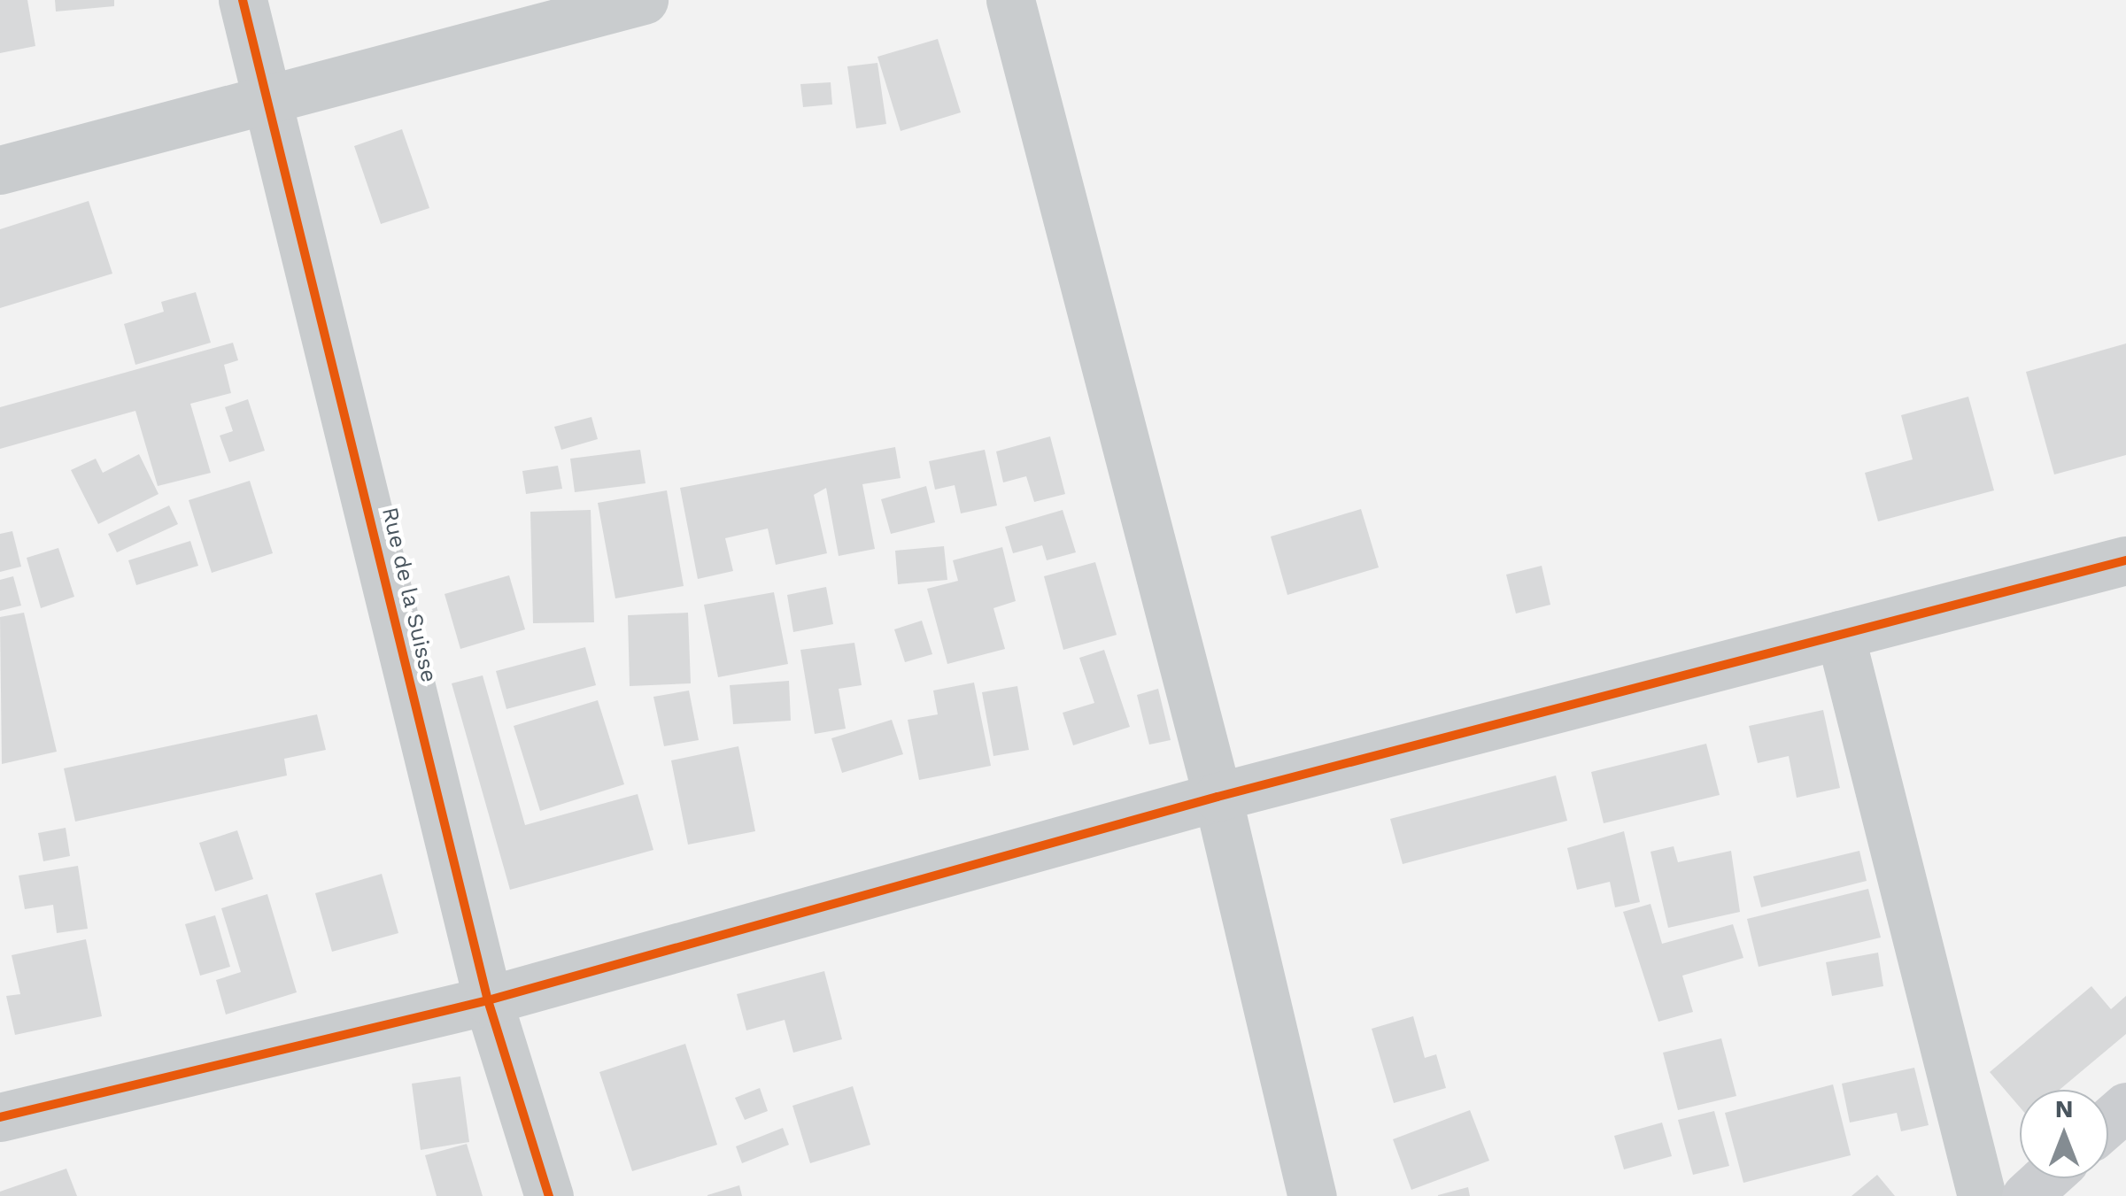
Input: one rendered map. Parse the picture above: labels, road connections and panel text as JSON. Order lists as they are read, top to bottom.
{
  "streets": {
    "street": ["Rue de la Suisse"]
  },
  "north": "top"
}
